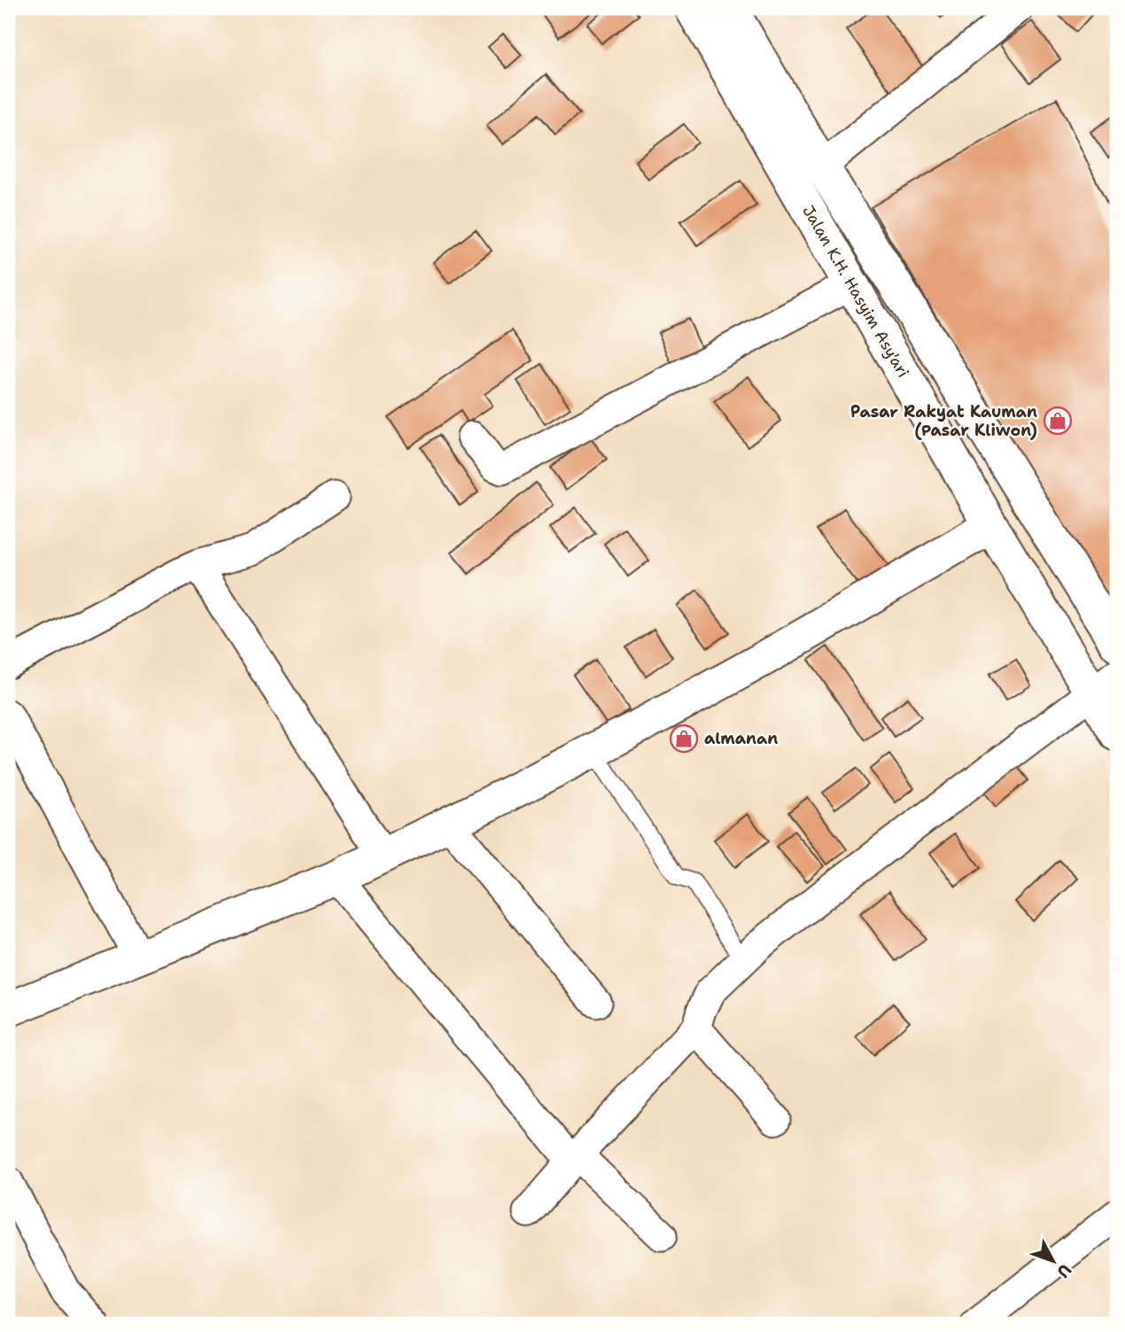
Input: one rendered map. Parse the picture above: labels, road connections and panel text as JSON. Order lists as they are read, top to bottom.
{
  "streets": {
    "main road": ["Jalan K.H. Hasyim Asy'ari"]
  },
  "places": {
    "shop": ["Pasar Rakyat Kauman (Pasar Kliwon)", "almanan"]
  },
  "north": "bottom right"
}
